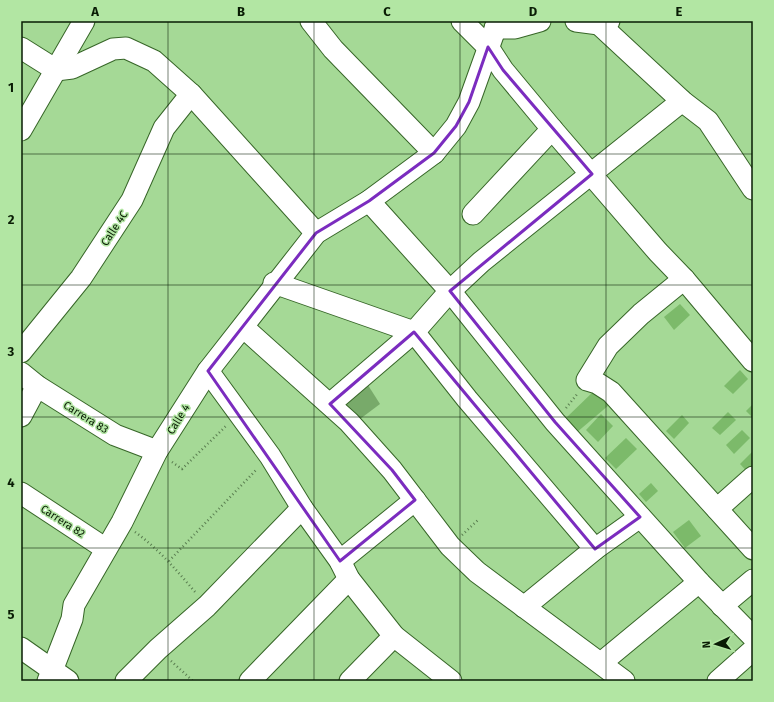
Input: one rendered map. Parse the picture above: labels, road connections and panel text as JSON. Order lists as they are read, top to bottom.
{
  "streets": {
    "street": [
      "Calle 4C",
      "Carrera 83",
      "Calle 4",
      "Carrera 82"
    ]
  },
  "crossings": [
    ["Carrera 83", "Calle 4"],
    ["Calle 4", "Carrera 82"]
  ],
  "north": "left",
  "grid": {
    "columns": [
      "A",
      "B",
      "C",
      "D",
      "E"
    ],
    "rows": [
      "1",
      "2",
      "3",
      "4",
      "5"
    ]
  }
}
